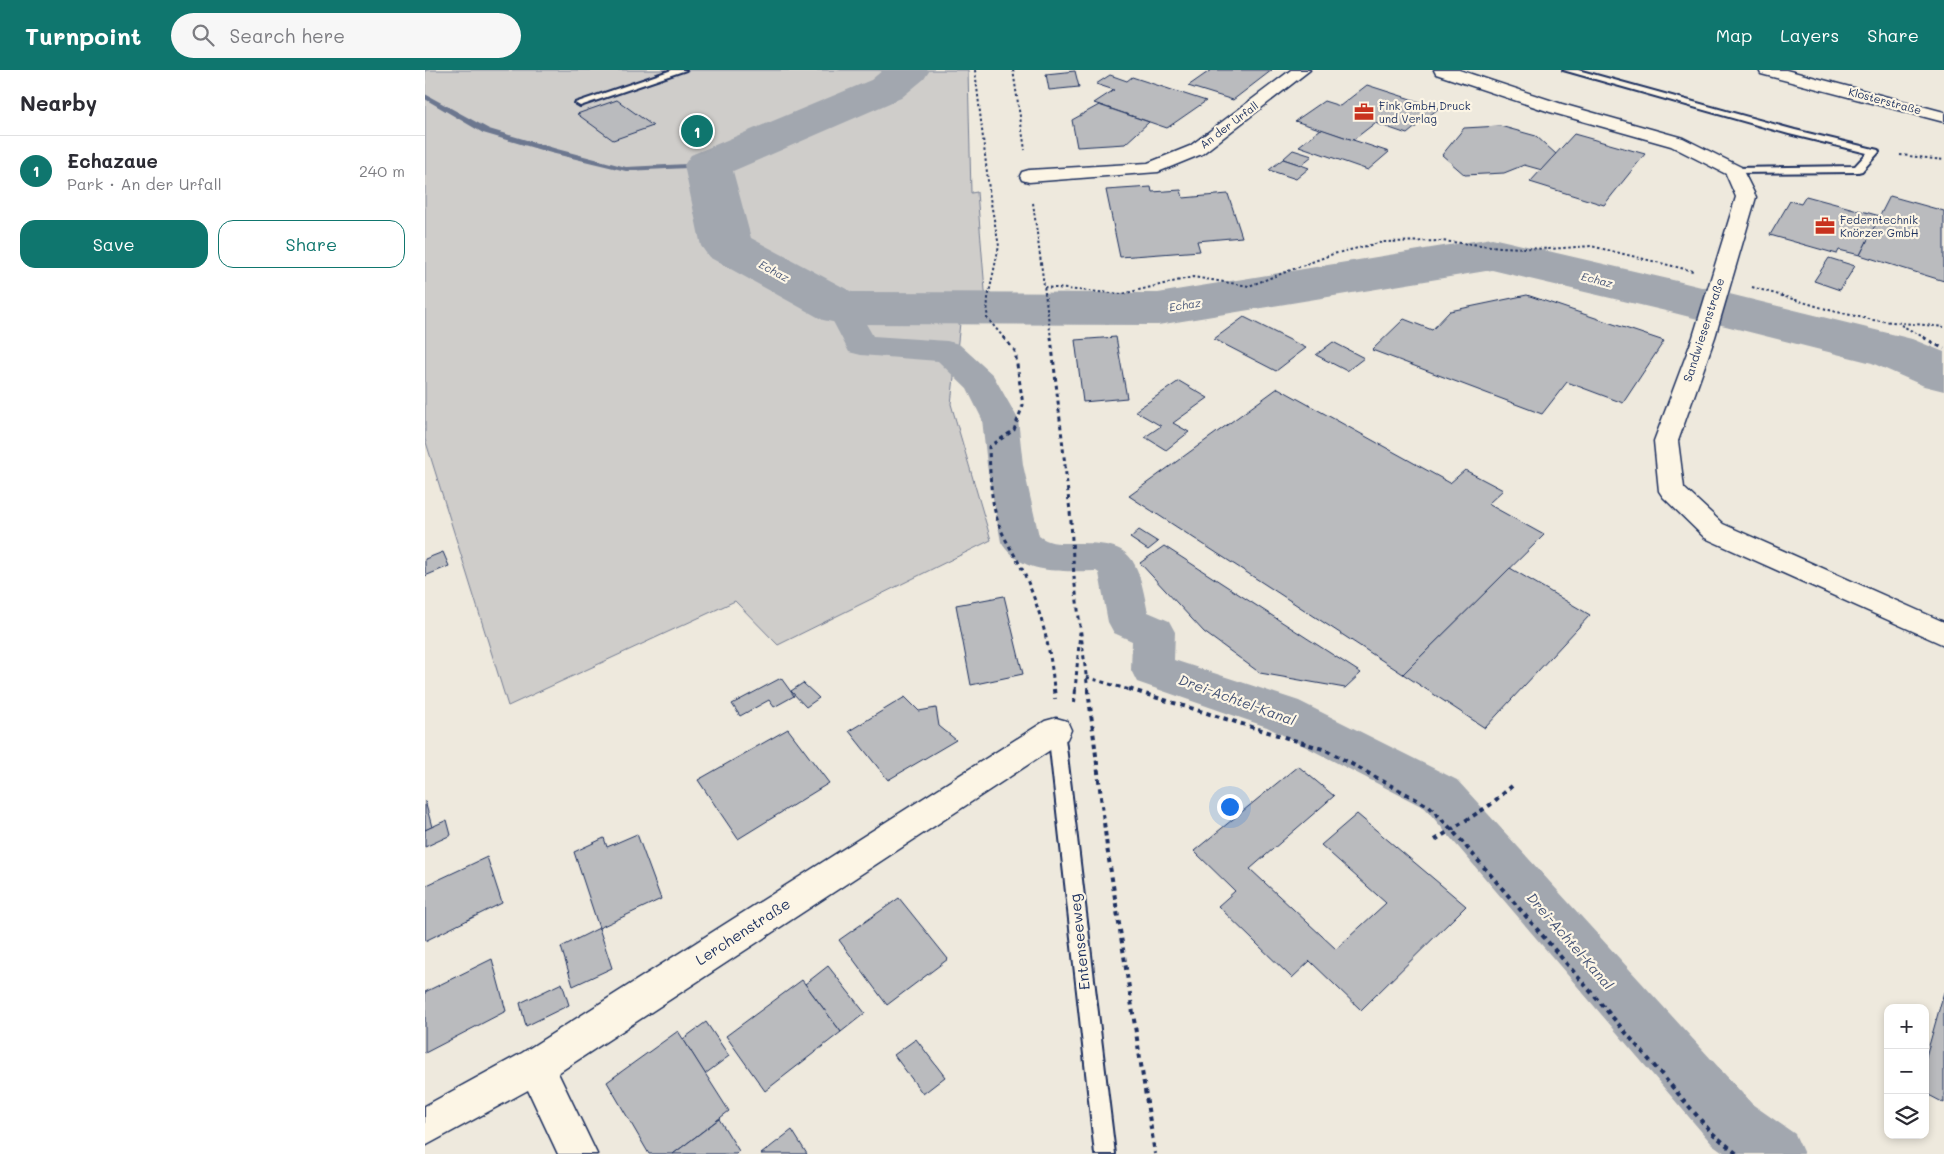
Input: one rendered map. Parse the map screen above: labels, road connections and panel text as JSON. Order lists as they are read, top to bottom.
{
  "streets": {
    "street": [
      "Klosterstraße",
      "An der Urfall",
      "Sandwiesenstraße",
      "Lerchenstraße"
    ],
    "lane": ["Entenseeweg"]
  },
  "crossings": [
    ["Lerchenstraße", "Entenseeweg"]
  ],
  "water": ["Echaz", "Drei-Achtel-Kanal"],
  "places": {
    "office": ["Fink GmbH Druck und Verlag", "Federntechnik Knörzer GmbH"]
  },
  "page": {
    "header": "Turnpoint",
    "search": "Search here",
    "nav": ["Map", "Layers", "Share"],
    "heading": "Nearby",
    "pins": "1",
    "list": [
      {
        "mark": "1",
        "name": "Echazaue",
        "note": "Park · An der Urfall",
        "value": "240 m"
      }
    ],
    "buttons": ["Save", "Share"],
    "map_buttons": ["+", "−"]
  }
}
